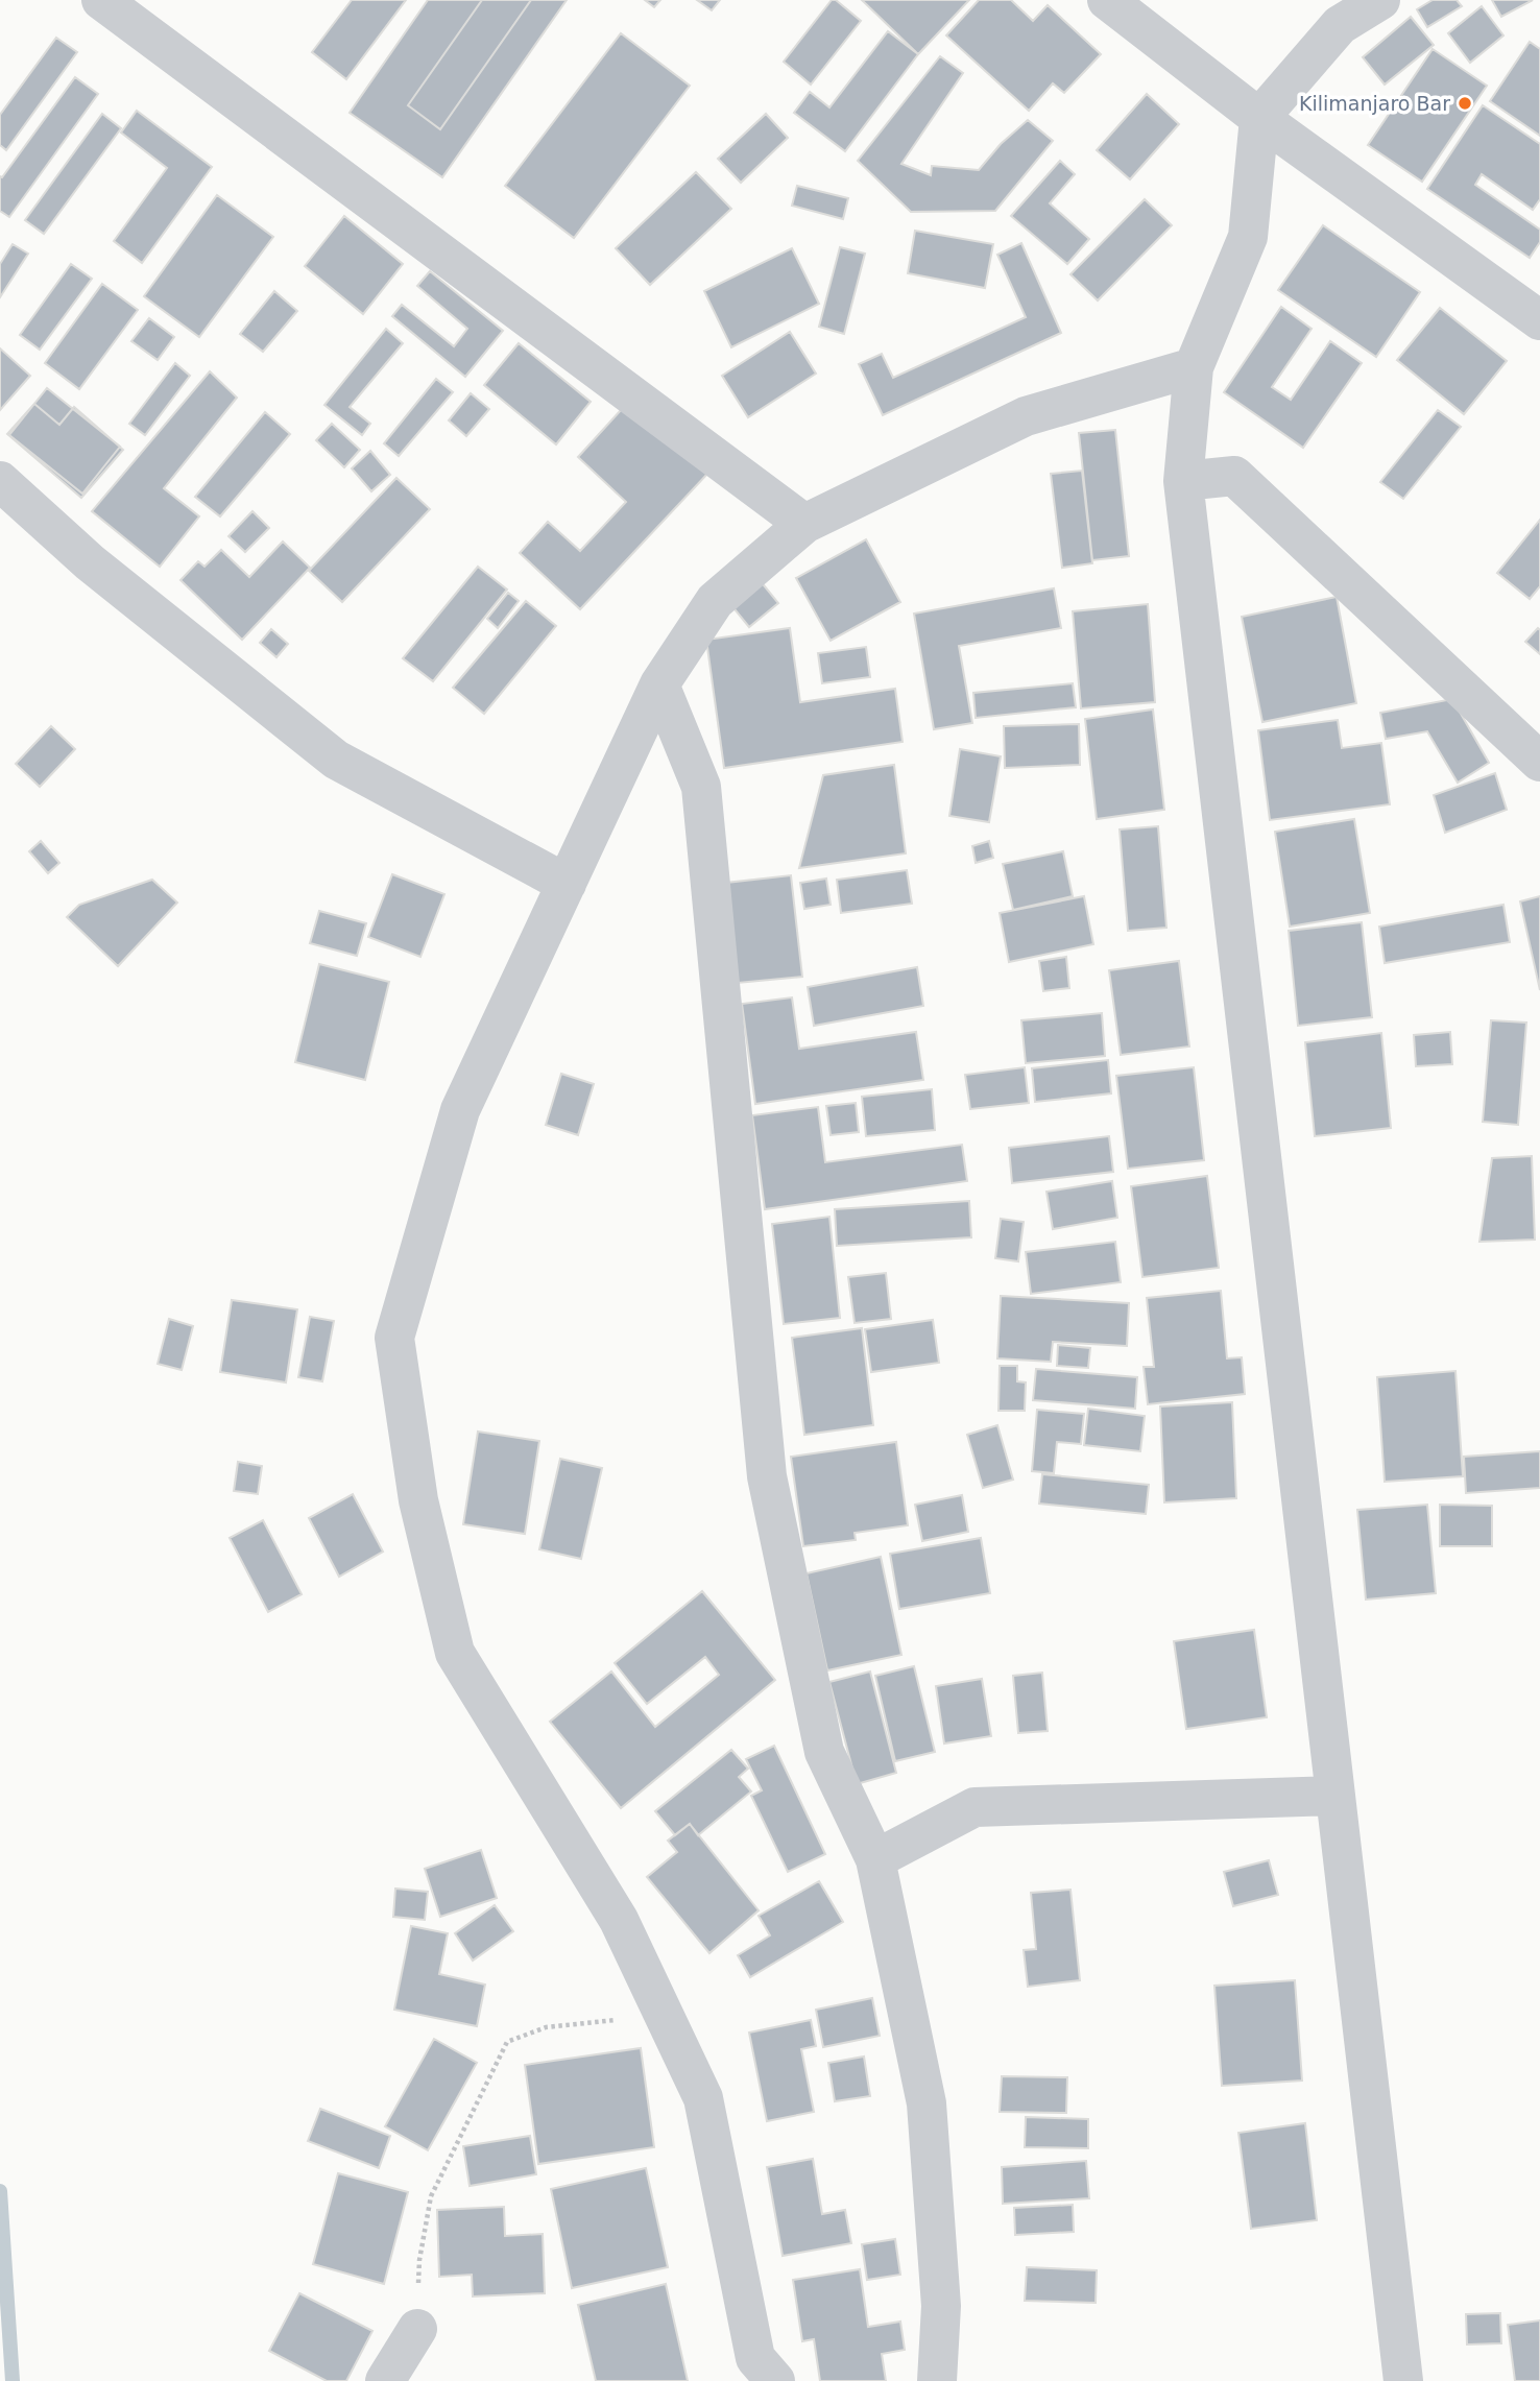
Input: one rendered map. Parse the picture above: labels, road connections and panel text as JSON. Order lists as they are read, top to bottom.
{
  "places": ["Kilimanjaro Bar"]
}
